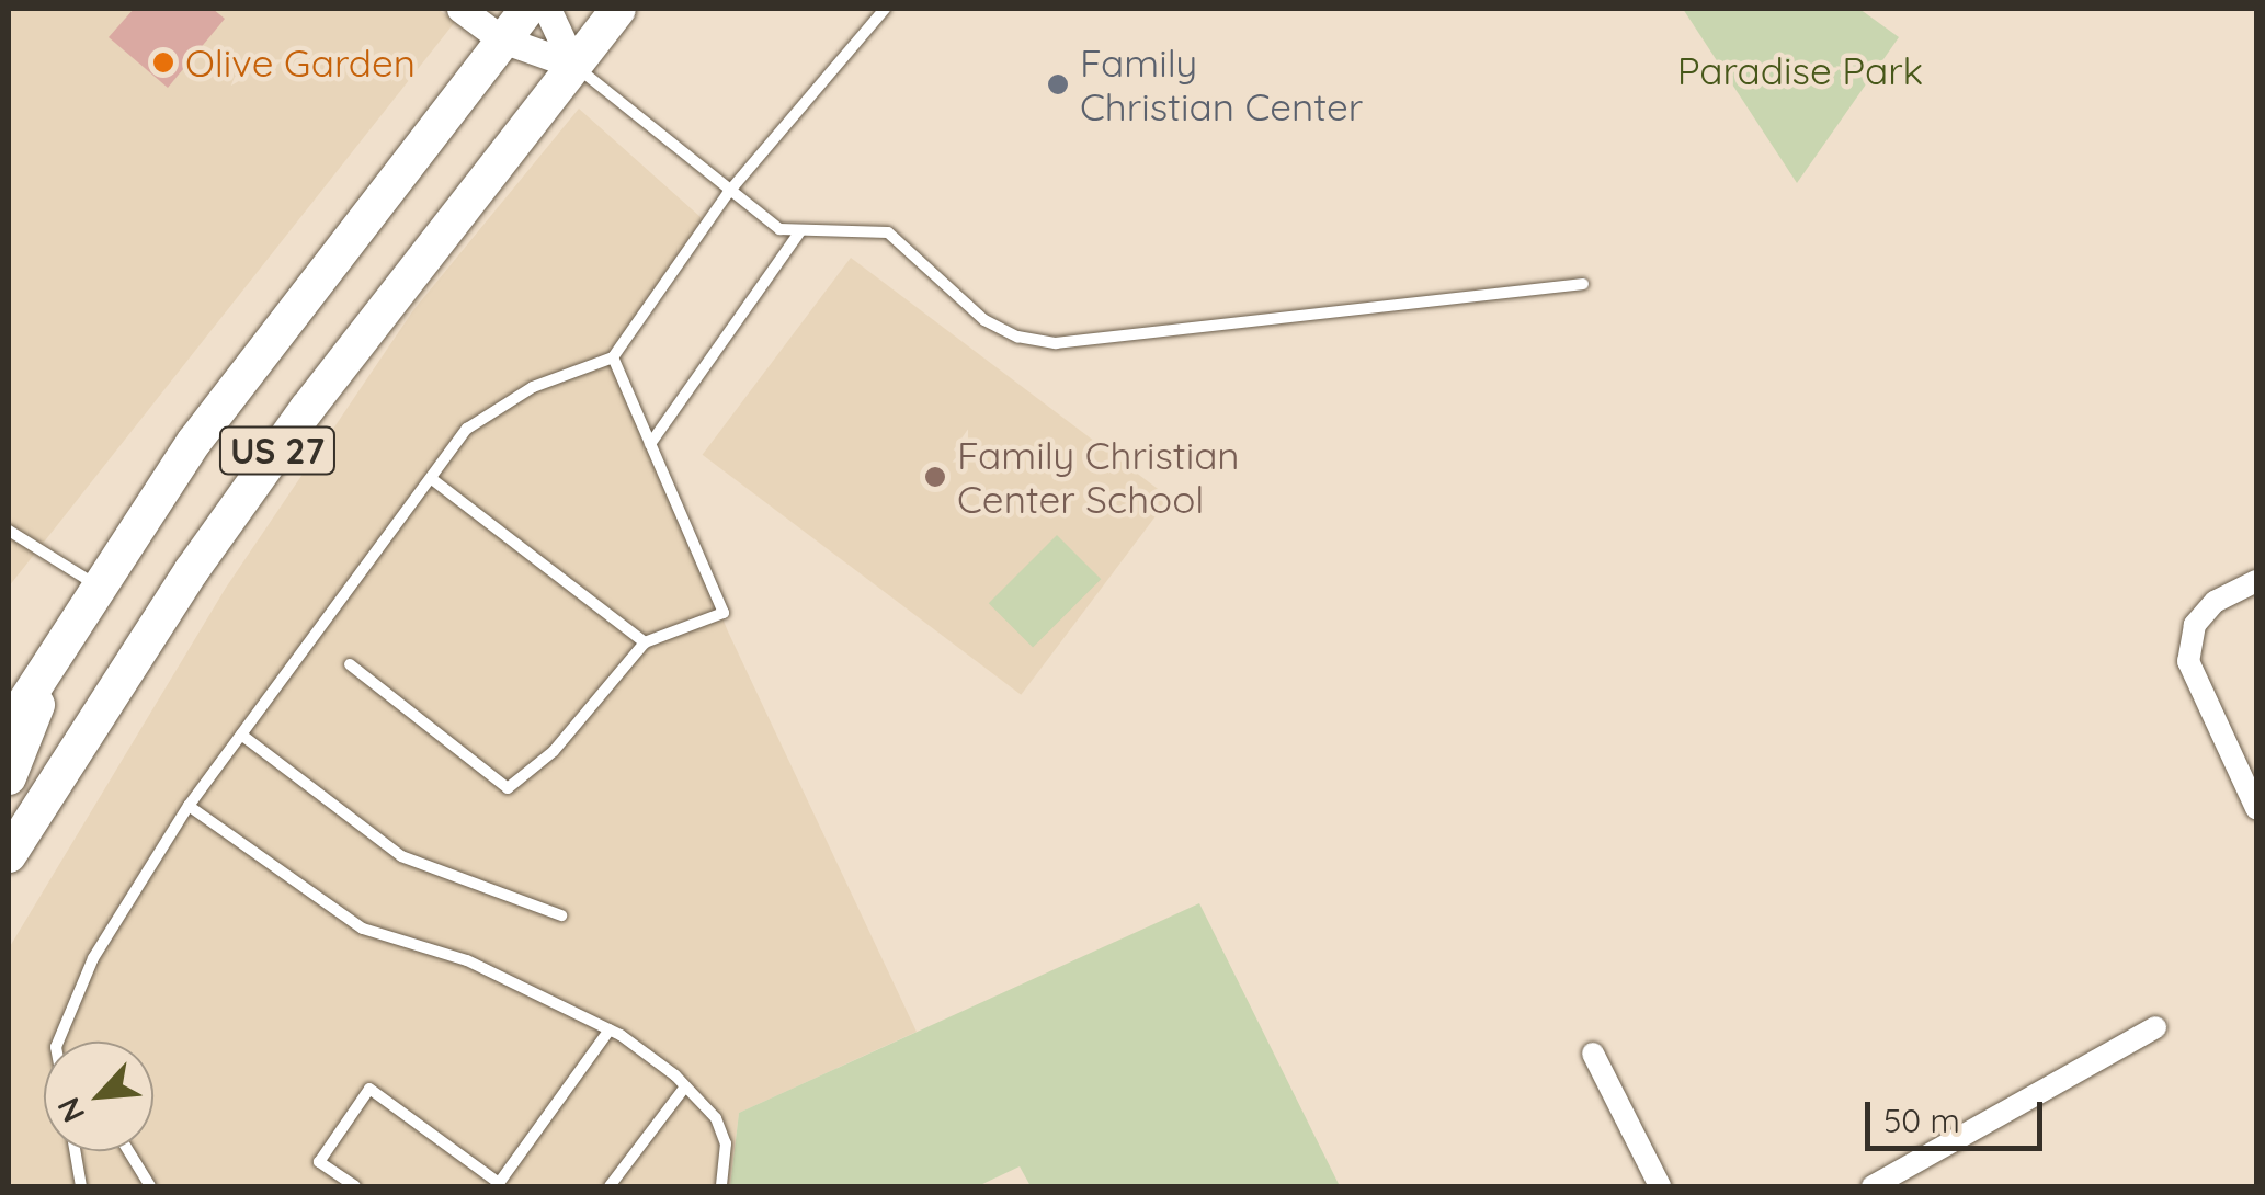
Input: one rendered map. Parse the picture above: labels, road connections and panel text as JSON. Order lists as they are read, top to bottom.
{
  "streets": {
    "highway": ["US 27"]
  },
  "parks": ["Paradise Park"],
  "places": ["Olive Garden", "Family Christian Center", "Family Christian Center School"],
  "scale_bar": "50 m",
  "north": "bottom left"
}
